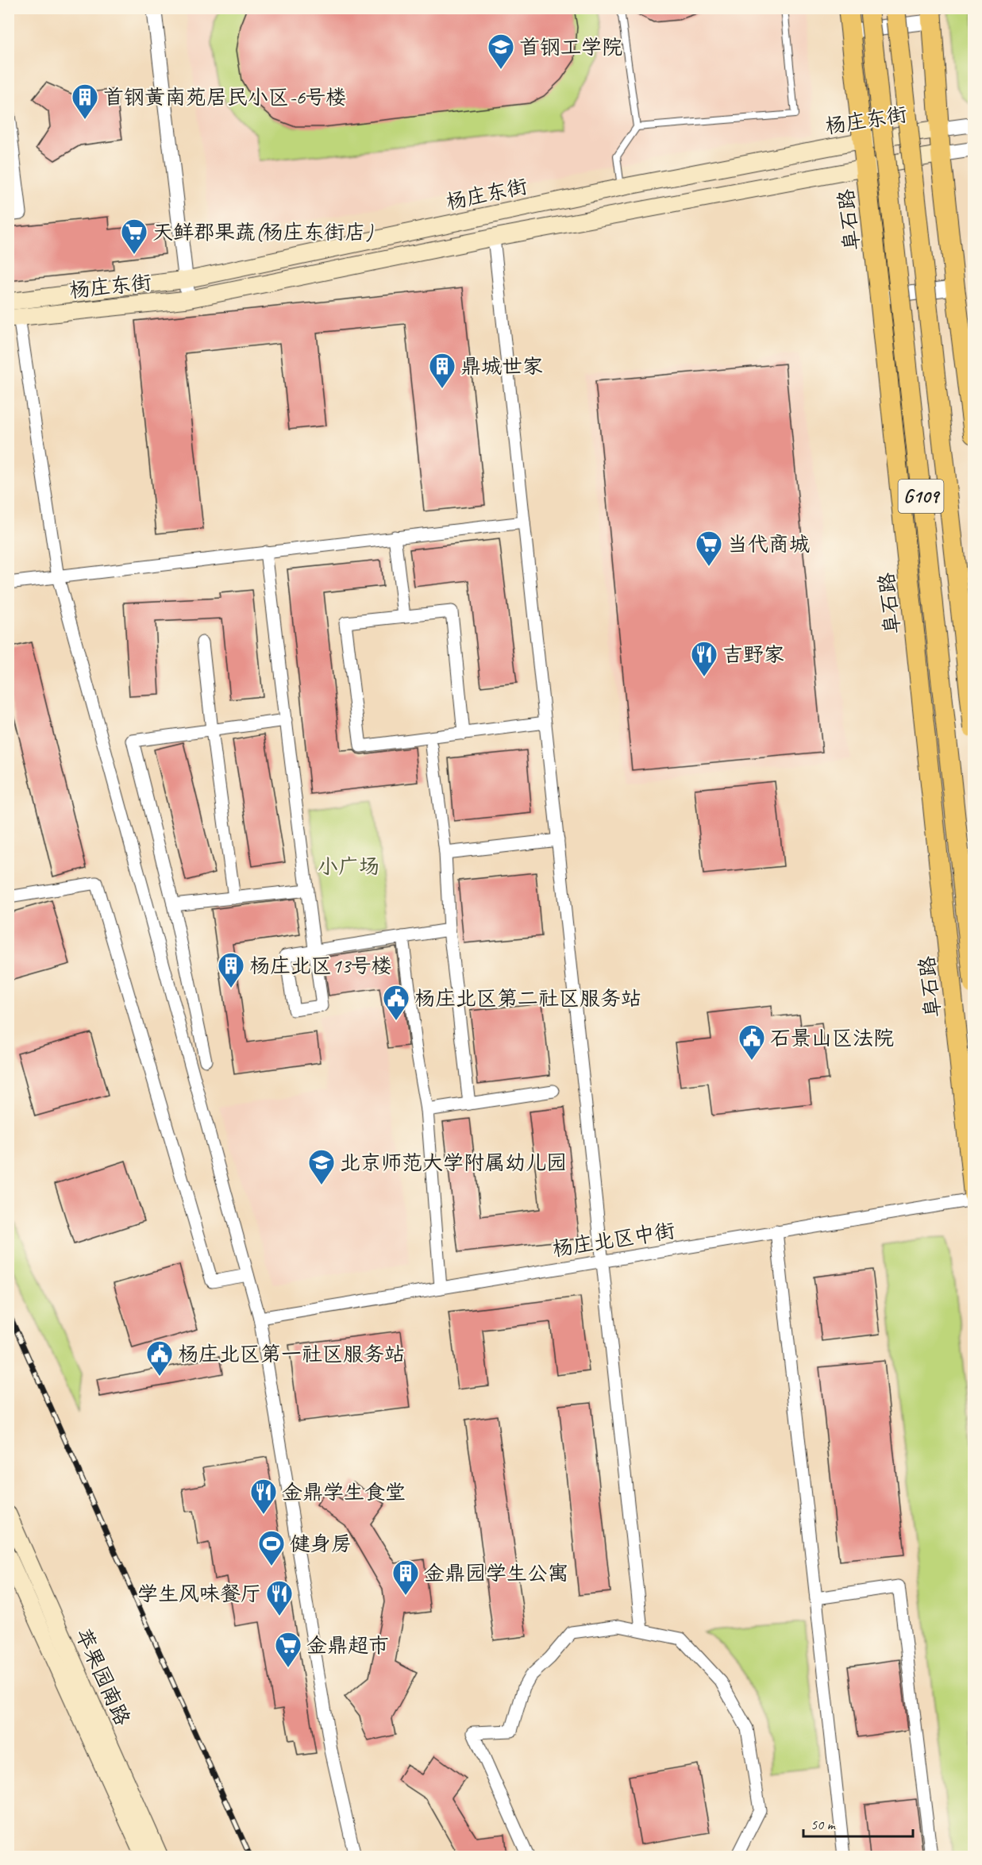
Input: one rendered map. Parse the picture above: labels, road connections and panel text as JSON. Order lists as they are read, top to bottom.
{
  "streets": {
    "main road": [
      "杨庄东街",
      "阜石路",
      "G109",
      "苹果园南路"
    ],
    "street": ["杨庄北区中街"]
  },
  "crossings": [
    ["杨庄东街", "阜石路"]
  ],
  "parks": ["小广场"],
  "places": {
    "school or university": ["首钢工学院", "北京师范大学附属幼儿园"],
    "building": [
      "首钢黄南苑居民小区-6号楼",
      "鼎城世家",
      "杨庄北区13号楼",
      "金鼎园学生公寓"
    ],
    "supermarket": ["天鲜郡果蔬(杨庄东街店)", "当代商城", "金鼎超市"],
    "restaurant": ["吉野家", "金鼎学生食堂", "学生风味餐厅"],
    "public building": ["杨庄北区第二社区服务站", "石景山区法院", "杨庄北区第一社区服务站"],
    "sports": ["健身房"]
  },
  "scale_bar": "50 m"
}
